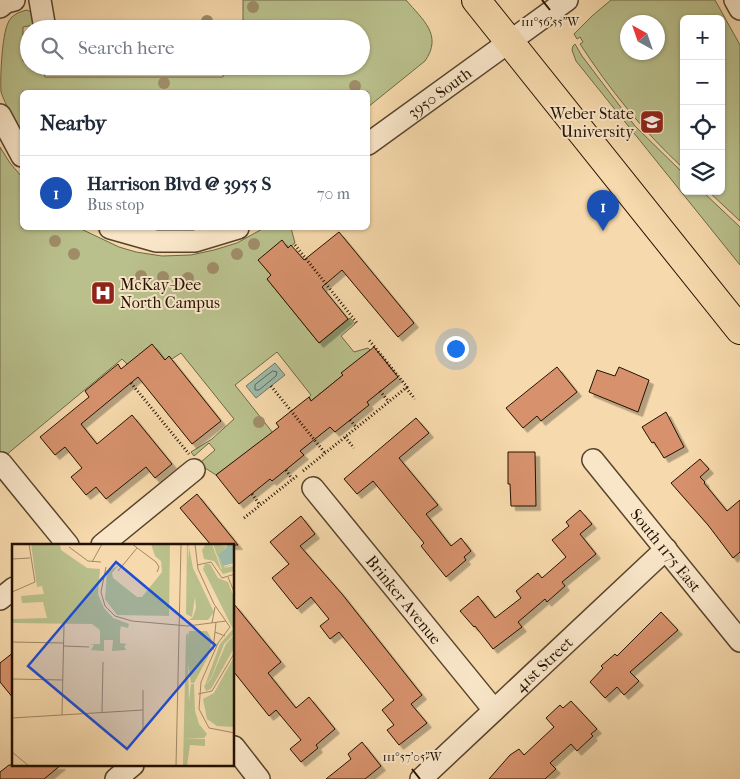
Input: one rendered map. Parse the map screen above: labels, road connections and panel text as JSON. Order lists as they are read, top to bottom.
{
  "streets": {
    "street": [
      "3950 South",
      "South 1175 East",
      "Brinker Avenue",
      "41st Street"
    ]
  },
  "crossings": [
    ["South 1175 East", "41st Street"],
    ["Brinker Avenue", "41st Street"]
  ],
  "places": {
    "school or university": ["Weber State University"],
    "hospital": ["McKay-Dee North Campus"]
  },
  "north": "top left",
  "page": {
    "map_buttons": ["+", "−"],
    "search": "Search here",
    "heading": "Nearby",
    "list": [
      {
        "mark": "1",
        "name": "Harrison Blvd @ 3955 S",
        "note": "Bus stop",
        "value": "70 m"
      }
    ],
    "pins": "1"
  },
  "coordinates": ["111°56'55\"W", "111°57'05\"W"]
}
